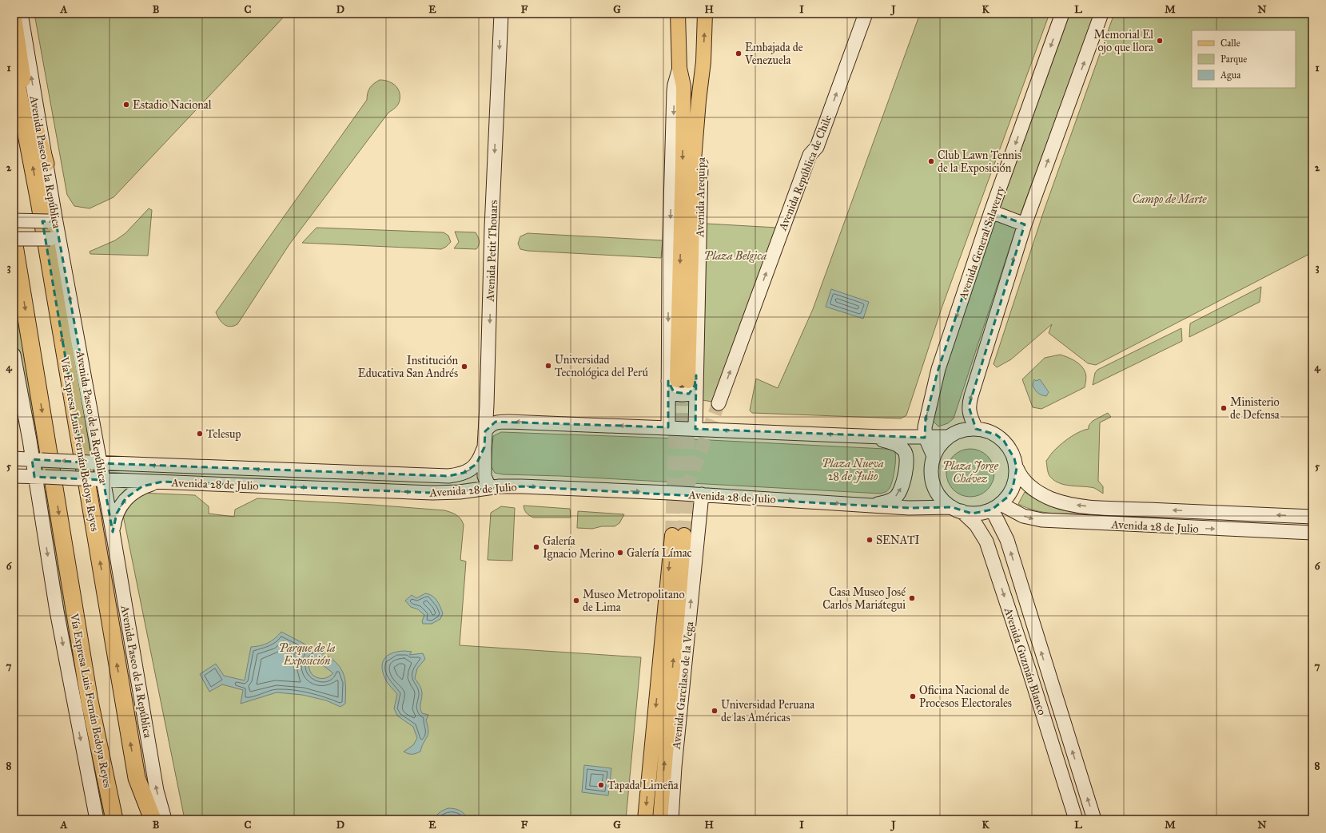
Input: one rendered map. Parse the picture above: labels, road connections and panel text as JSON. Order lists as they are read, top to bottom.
{
  "streets": {
    "highway": ["Vía Expresa Luis Fernán Bedoya Reyes"],
    "main road": [
      "Avenida Paseo de la República",
      "Avenida República de Chile",
      "Avenida Arequipa",
      "Avenida General Salaverry",
      "Avenida Petit Thouars",
      "Avenida 28 de Julio",
      "Avenida Guzmán Blanco",
      "Avenida Garcilaso de la Vega"
    ]
  },
  "crossings": [
    ["Avenida Paseo de la República", "Avenida 28 de Julio"],
    ["Avenida General Salaverry", "Avenida 28 de Julio"],
    ["Avenida General Salaverry", "Avenida Guzmán Blanco"],
    ["Avenida Petit Thouars", "Avenida 28 de Julio"],
    ["Avenida 28 de Julio", "Avenida Guzmán Blanco"],
    ["Avenida 28 de Julio", "Avenida Garcilaso de la Vega"]
  ],
  "one_way": ["Avenida República de Chile", "Avenida Petit Thouars"],
  "parks": [
    "Campo de Marte",
    "Plaza Belgica",
    "Plaza Nueva 28 de Julio",
    "Plaza Jorge Chávez",
    "Parque de la Exposición"
  ],
  "places": [
    "Memorial El ojo que llora",
    "Embajada de Venezuela",
    "Estadio Nacional",
    "Club Lawn Tennis de la Exposición",
    "Universidad Tecnológica del Perú",
    "Institución Educativa San Andrés",
    "Ministerio de Defensa",
    "Telesup",
    "SENATI",
    "Galería Ignacio Merino",
    "Galería Límac",
    "Casa Museo José Carlos Mariátegui",
    "Museo Metropolitano de Lima",
    "Oficina Nacional de Procesos Electorales",
    "Universidad Peruana de las Américas",
    "Tapada Limeña"
  ],
  "legend": ["Calle", "Parque", "Agua"],
  "grid": {
    "columns": [
      "A",
      "B",
      "C",
      "D",
      "E",
      "F",
      "G",
      "H",
      "I",
      "J",
      "K",
      "L",
      "M",
      "N"
    ],
    "rows": [
      "1",
      "2",
      "3",
      "4",
      "5",
      "6",
      "7",
      "8"
    ]
  }
}
